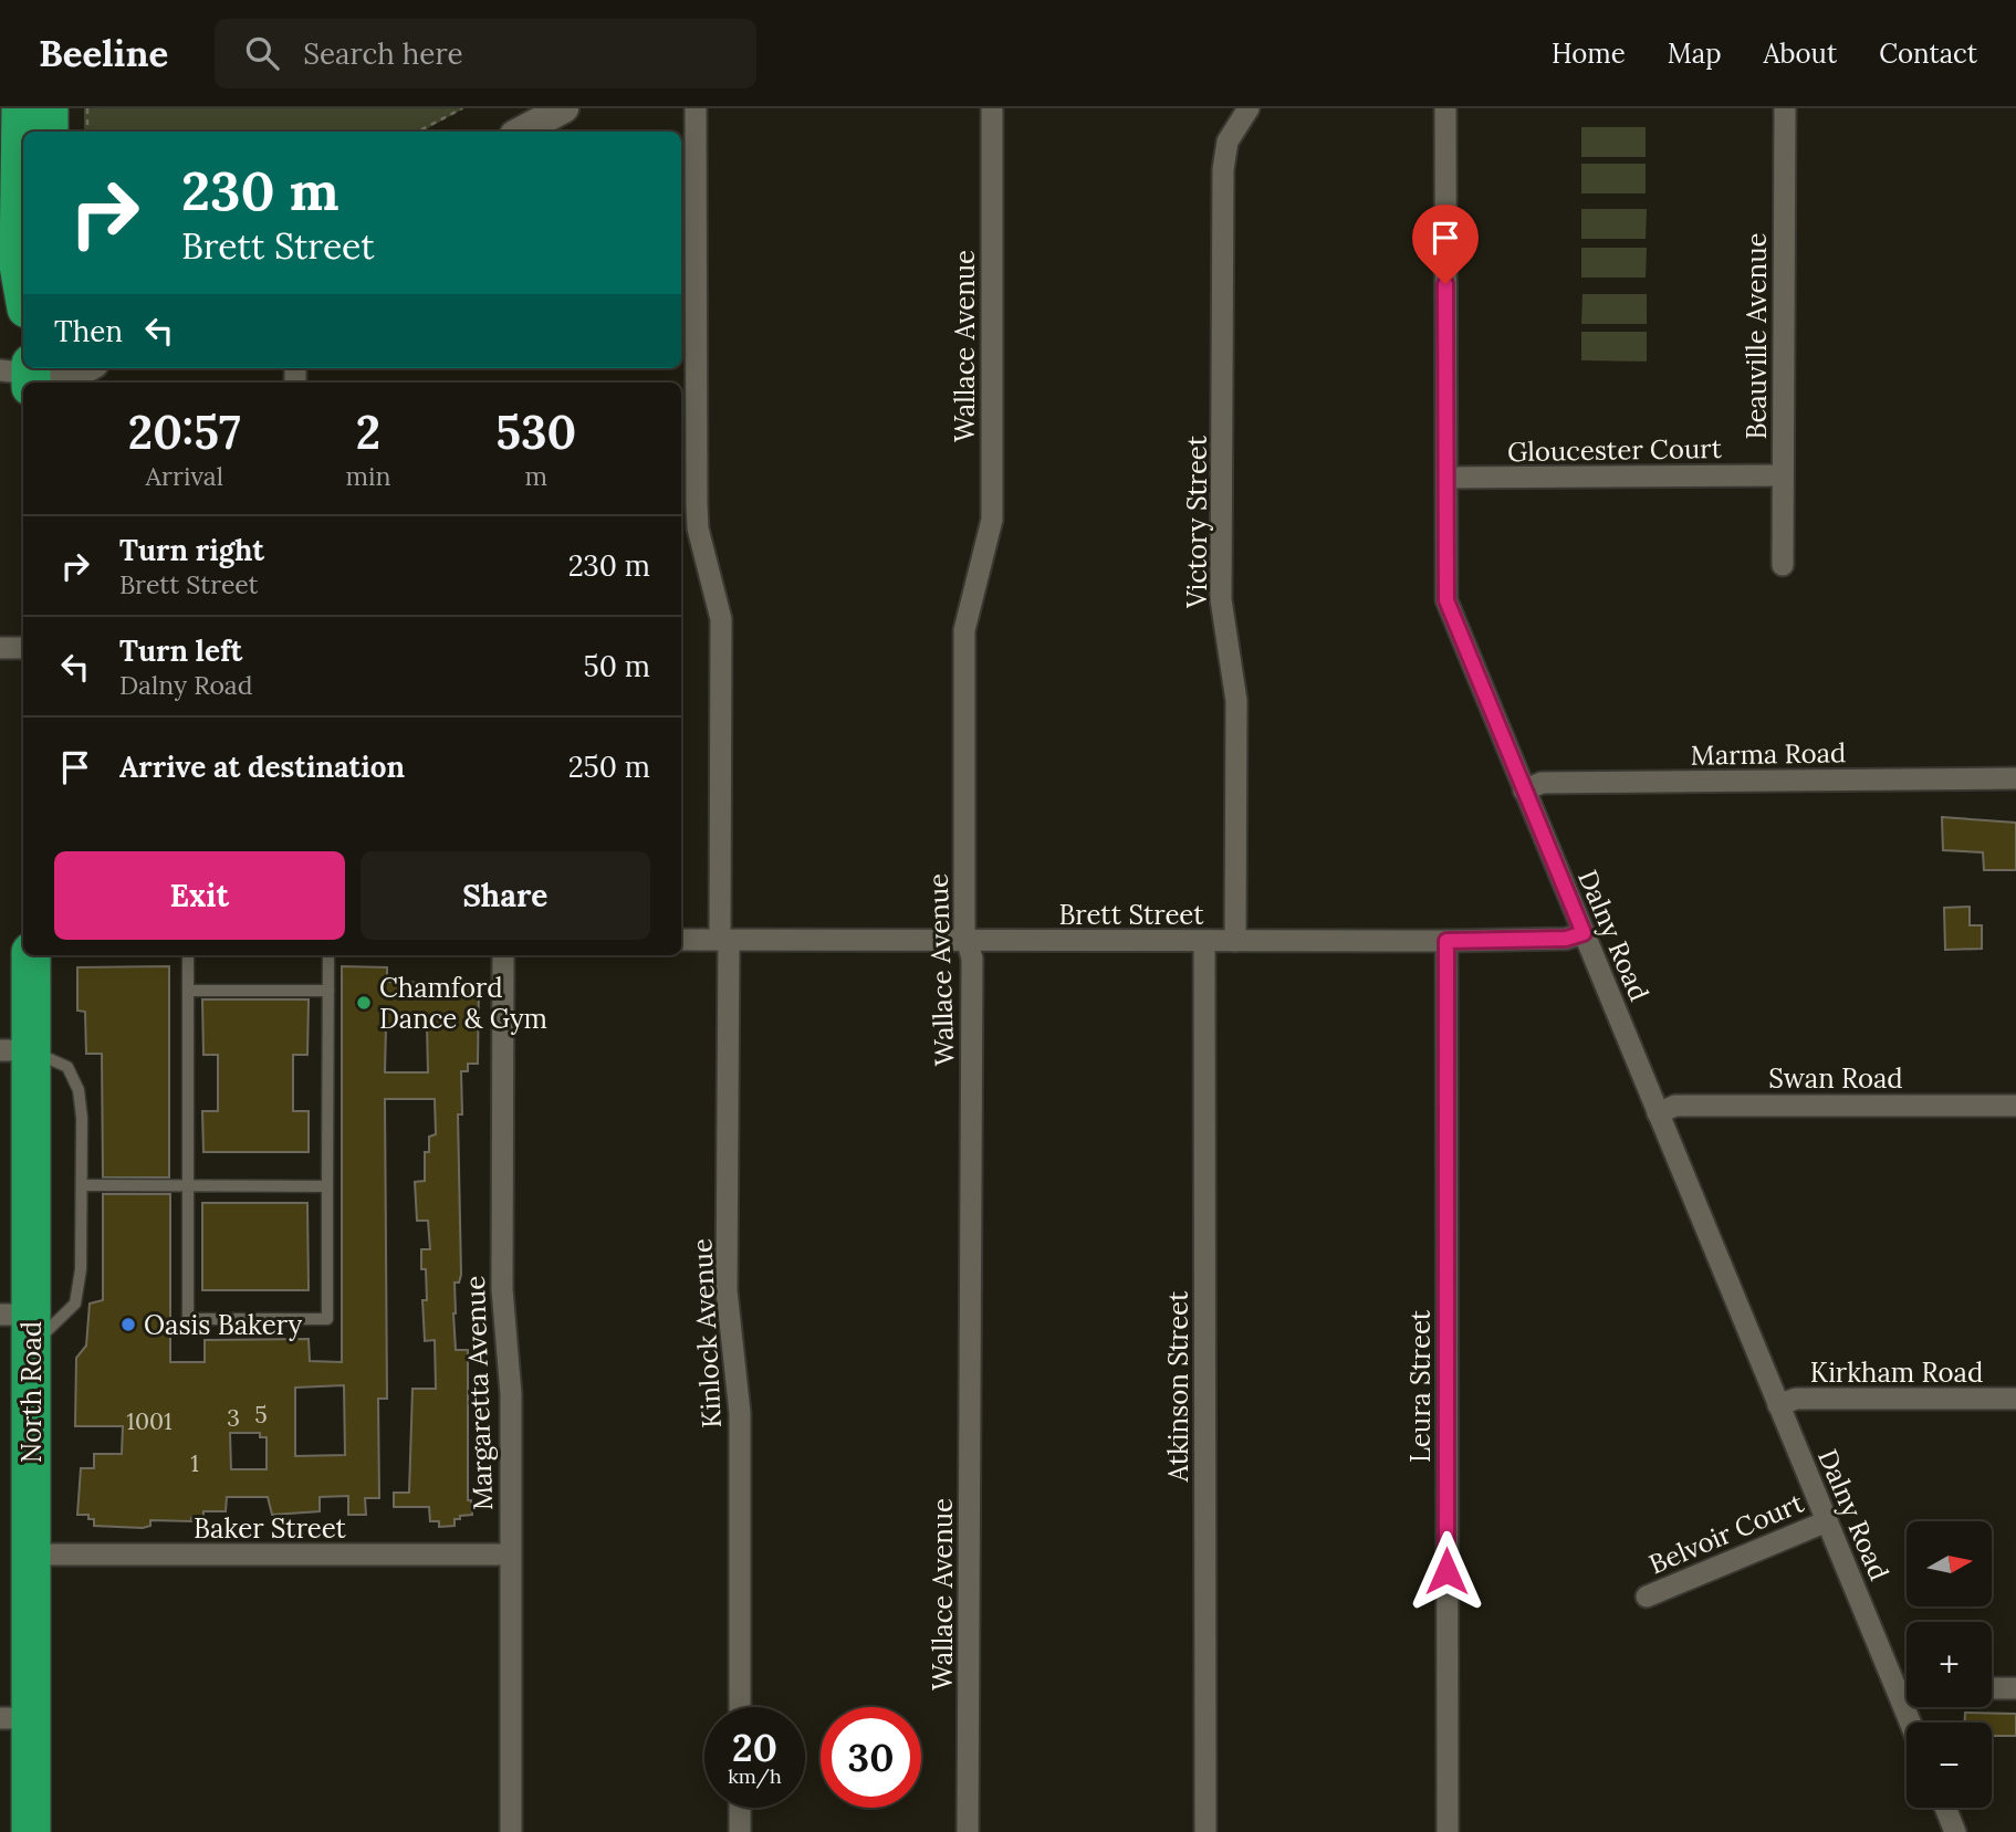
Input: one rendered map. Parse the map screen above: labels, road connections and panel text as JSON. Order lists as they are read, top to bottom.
{
  "streets": {
    "highway": ["North Road"],
    "street": [
      "Beauville Avenue",
      "Wallace Avenue",
      "Gloucester Court",
      "Victory Street",
      "Marma Road",
      "Brett Street",
      "Dalny Road",
      "Swan Road",
      "Kinlock Avenue",
      "Kirkham Road",
      "Atkinson Street",
      "Leura Street",
      "Margaretta Avenue",
      "Baker Street",
      "Belvoir Court"
    ]
  },
  "crossings": [
    ["Beauville Avenue", "Gloucester Court"],
    ["Wallace Avenue", "Brett Street"],
    ["Gloucester Court", "Dalny Road"],
    ["Victory Street", "Brett Street"],
    ["Marma Road", "Dalny Road"],
    ["Brett Street", "Dalny Road"],
    ["Brett Street", "Kinlock Avenue"],
    ["Brett Street", "Atkinson Street"],
    ["Brett Street", "Leura Street"],
    ["Dalny Road", "Swan Road"],
    ["Dalny Road", "Kirkham Road"],
    ["Dalny Road", "Belvoir Court"],
    ["North Road", "Baker Street"],
    ["Margaretta Avenue", "Baker Street"]
  ],
  "places": ["Chamford Dance & Gym", "Oasis Bakery"],
  "house_numbers": [
    "5",
    "3",
    "1001",
    "1"
  ],
  "north": "right",
  "page": {
    "header": "Beeline",
    "search": "Search here",
    "nav": [
      "Home",
      "Map",
      "About",
      "Contact"
    ],
    "turn": ["230 m", "Brett Street"],
    "then": "Then",
    "eta": [
      "20:57",
      "Arrival",
      "2",
      "min",
      "530",
      "m"
    ],
    "list": [
      {
        "name": "Turn right",
        "note": "Brett Street",
        "value": "230 m"
      },
      {
        "name": "Turn left",
        "note": "Dalny Road",
        "value": "50 m"
      },
      {
        "name": "Arrive at destination",
        "value": "250 m"
      }
    ],
    "buttons": ["Exit", "Share"],
    "map_buttons": ["+", "−"],
    "speed": "20 km/h",
    "limit": "30"
  }
}
